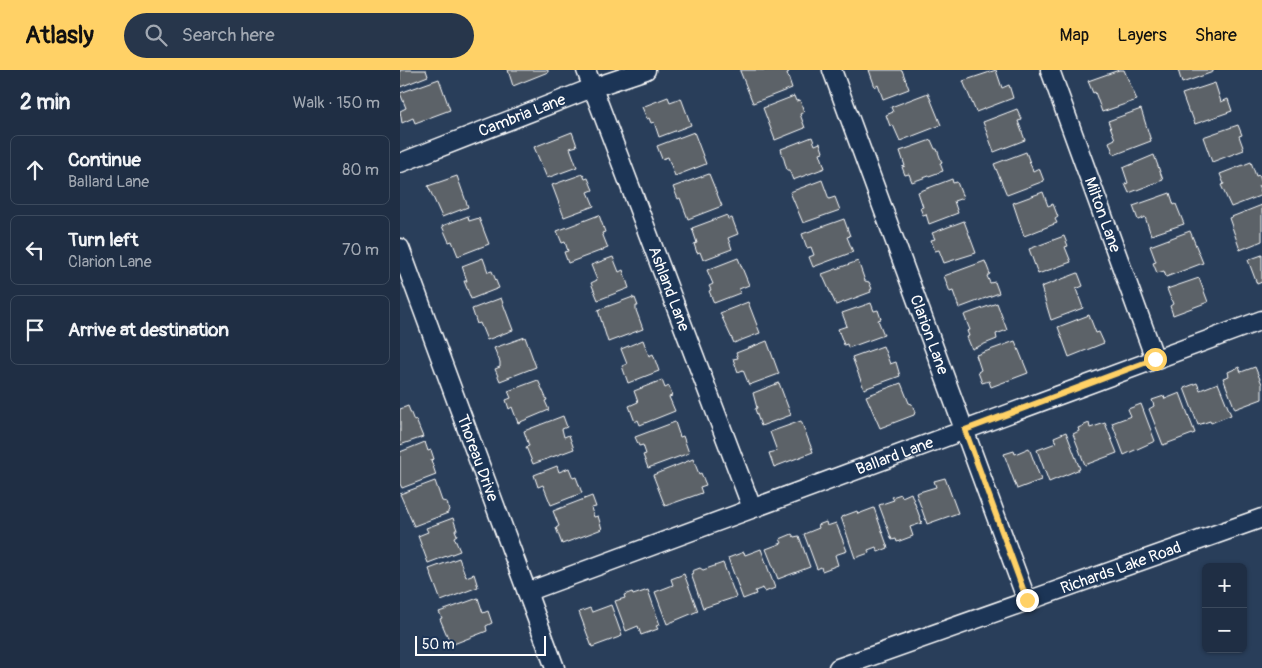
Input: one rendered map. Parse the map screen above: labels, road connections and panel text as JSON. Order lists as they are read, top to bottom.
{
  "streets": {
    "street": [
      "Cambria Lane",
      "Milton Lane",
      "Ashland Lane",
      "Clarion Lane",
      "Ballard Lane",
      "Thoreau Drive",
      "Richards Lake Road"
    ]
  },
  "crossings": [
    ["Cambria Lane", "Ashland Lane"],
    ["Milton Lane", "Ballard Lane"],
    ["Ashland Lane", "Ballard Lane"],
    ["Clarion Lane", "Ballard Lane"],
    ["Clarion Lane", "Richards Lake Road"],
    ["Ballard Lane", "Thoreau Drive"]
  ],
  "scale_bar": "50 m",
  "page": {
    "header": "Atlasly",
    "search": "Search here",
    "nav": ["Map", "Layers", "Share"],
    "heading": ["2 min", "Walk · 150 m"],
    "list": [
      ["Continue", "Ballard Lane", "80 m"],
      ["Turn left", "Clarion Lane", "70 m"],
      "Arrive at destination"
    ],
    "map_buttons": ["+", "−"],
    "scale": "50 m"
  }
}
